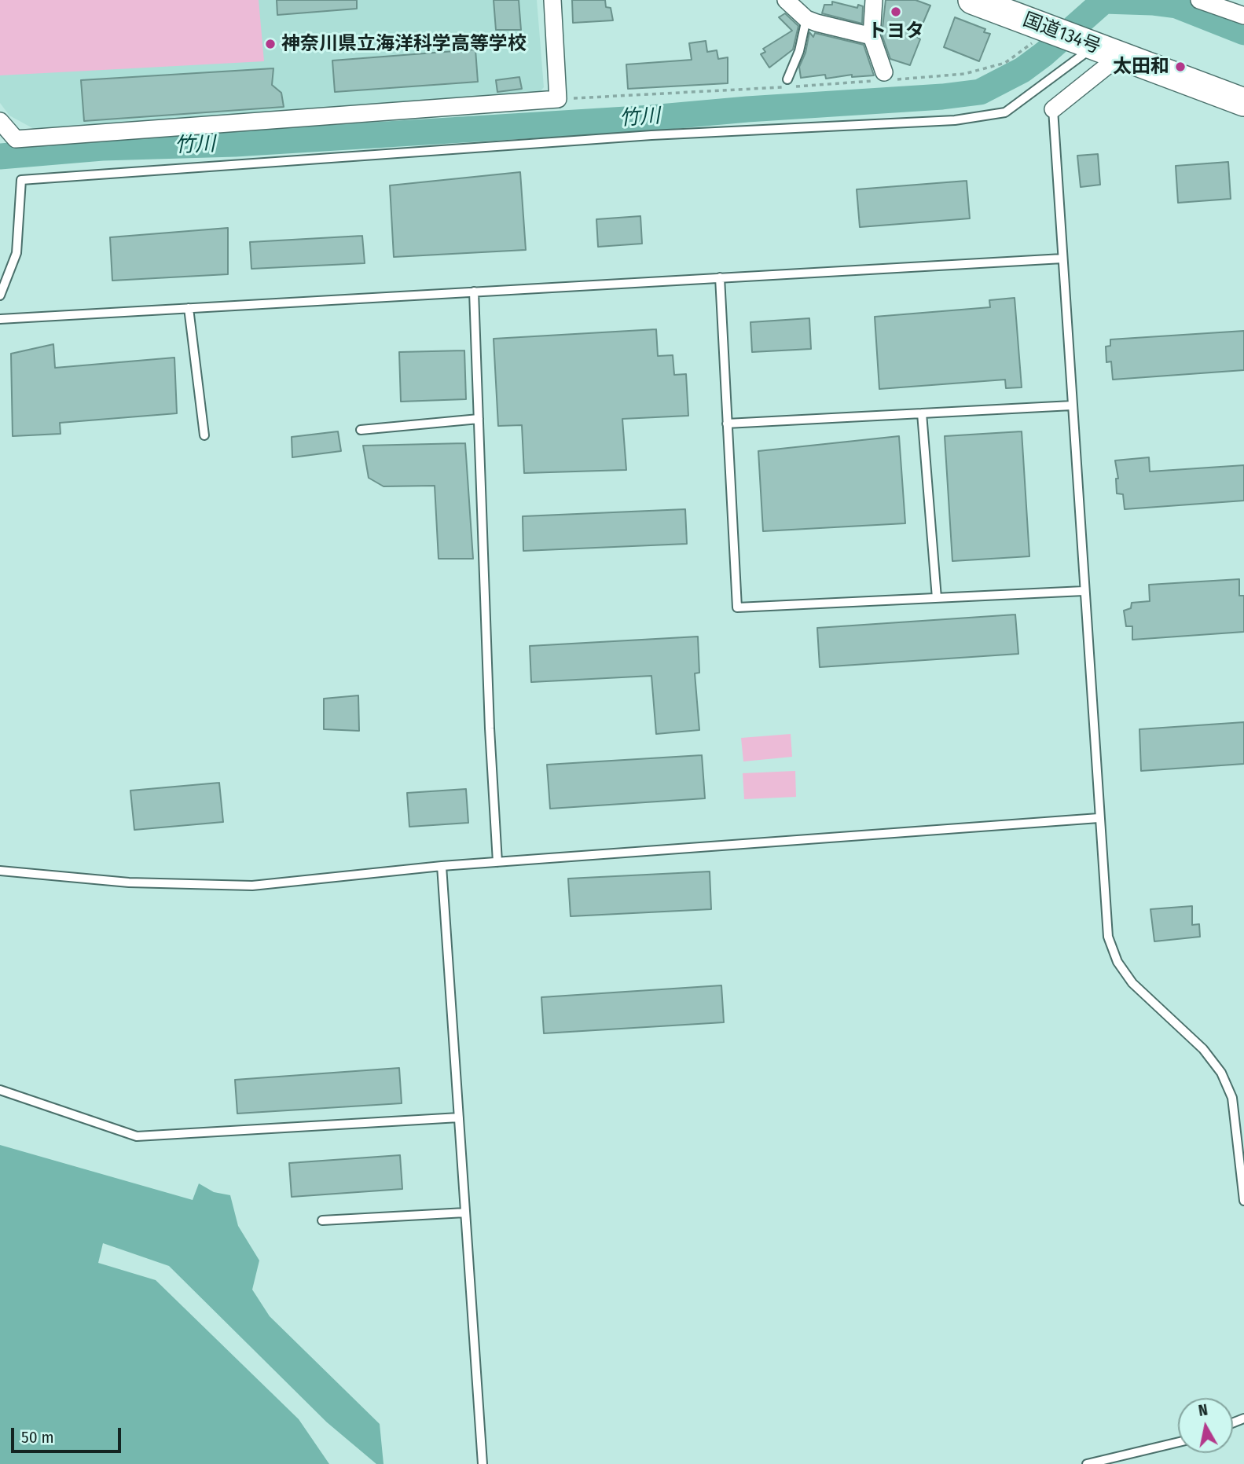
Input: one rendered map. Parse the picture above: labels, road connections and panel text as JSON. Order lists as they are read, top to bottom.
{
  "streets": {
    "highway": ["国道134号"]
  },
  "water": ["竹川"],
  "places": ["トヨタ", "神奈川県立海洋科学高等学校", "太田和"],
  "scale_bar": "50 m",
  "north": "top"
}
